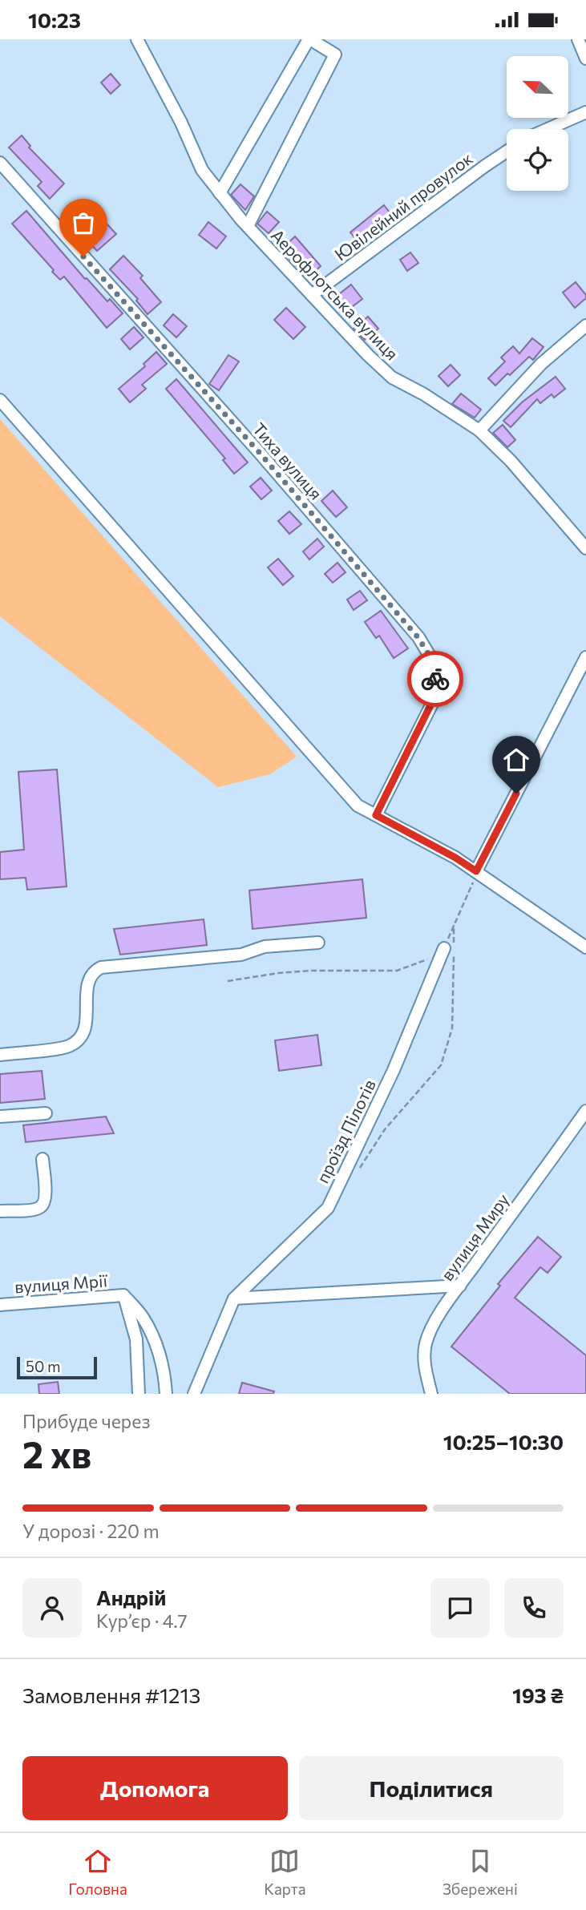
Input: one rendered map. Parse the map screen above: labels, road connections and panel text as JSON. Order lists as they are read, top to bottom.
{
  "streets": {
    "street": [
      "Ювілейний провулок",
      "Аерофлотська вулиця",
      "Тиха вулиця",
      "проїзд Пілотів",
      "вулиця Миру",
      "вулиця Мрії"
    ]
  },
  "crossings": [
    ["Ювілейний провулок", "Аерофлотська вулиця"]
  ],
  "scale_bar": "50 m",
  "north": "top left",
  "page": {
    "status": "10:23",
    "scale": "50 m",
    "heading": ["2 хв", "Прибуде через", "10:25–10:30"],
    "panel": [
      "Андрій",
      "Кур’єр · 4.7",
      "Замовлення #1213",
      "193 ₴"
    ],
    "bar": "У дорозі · 220 m",
    "buttons": ["Допомога", "Поділитися"],
    "tabs": ["Головна", "Карта", "Збережені"]
  }
}
